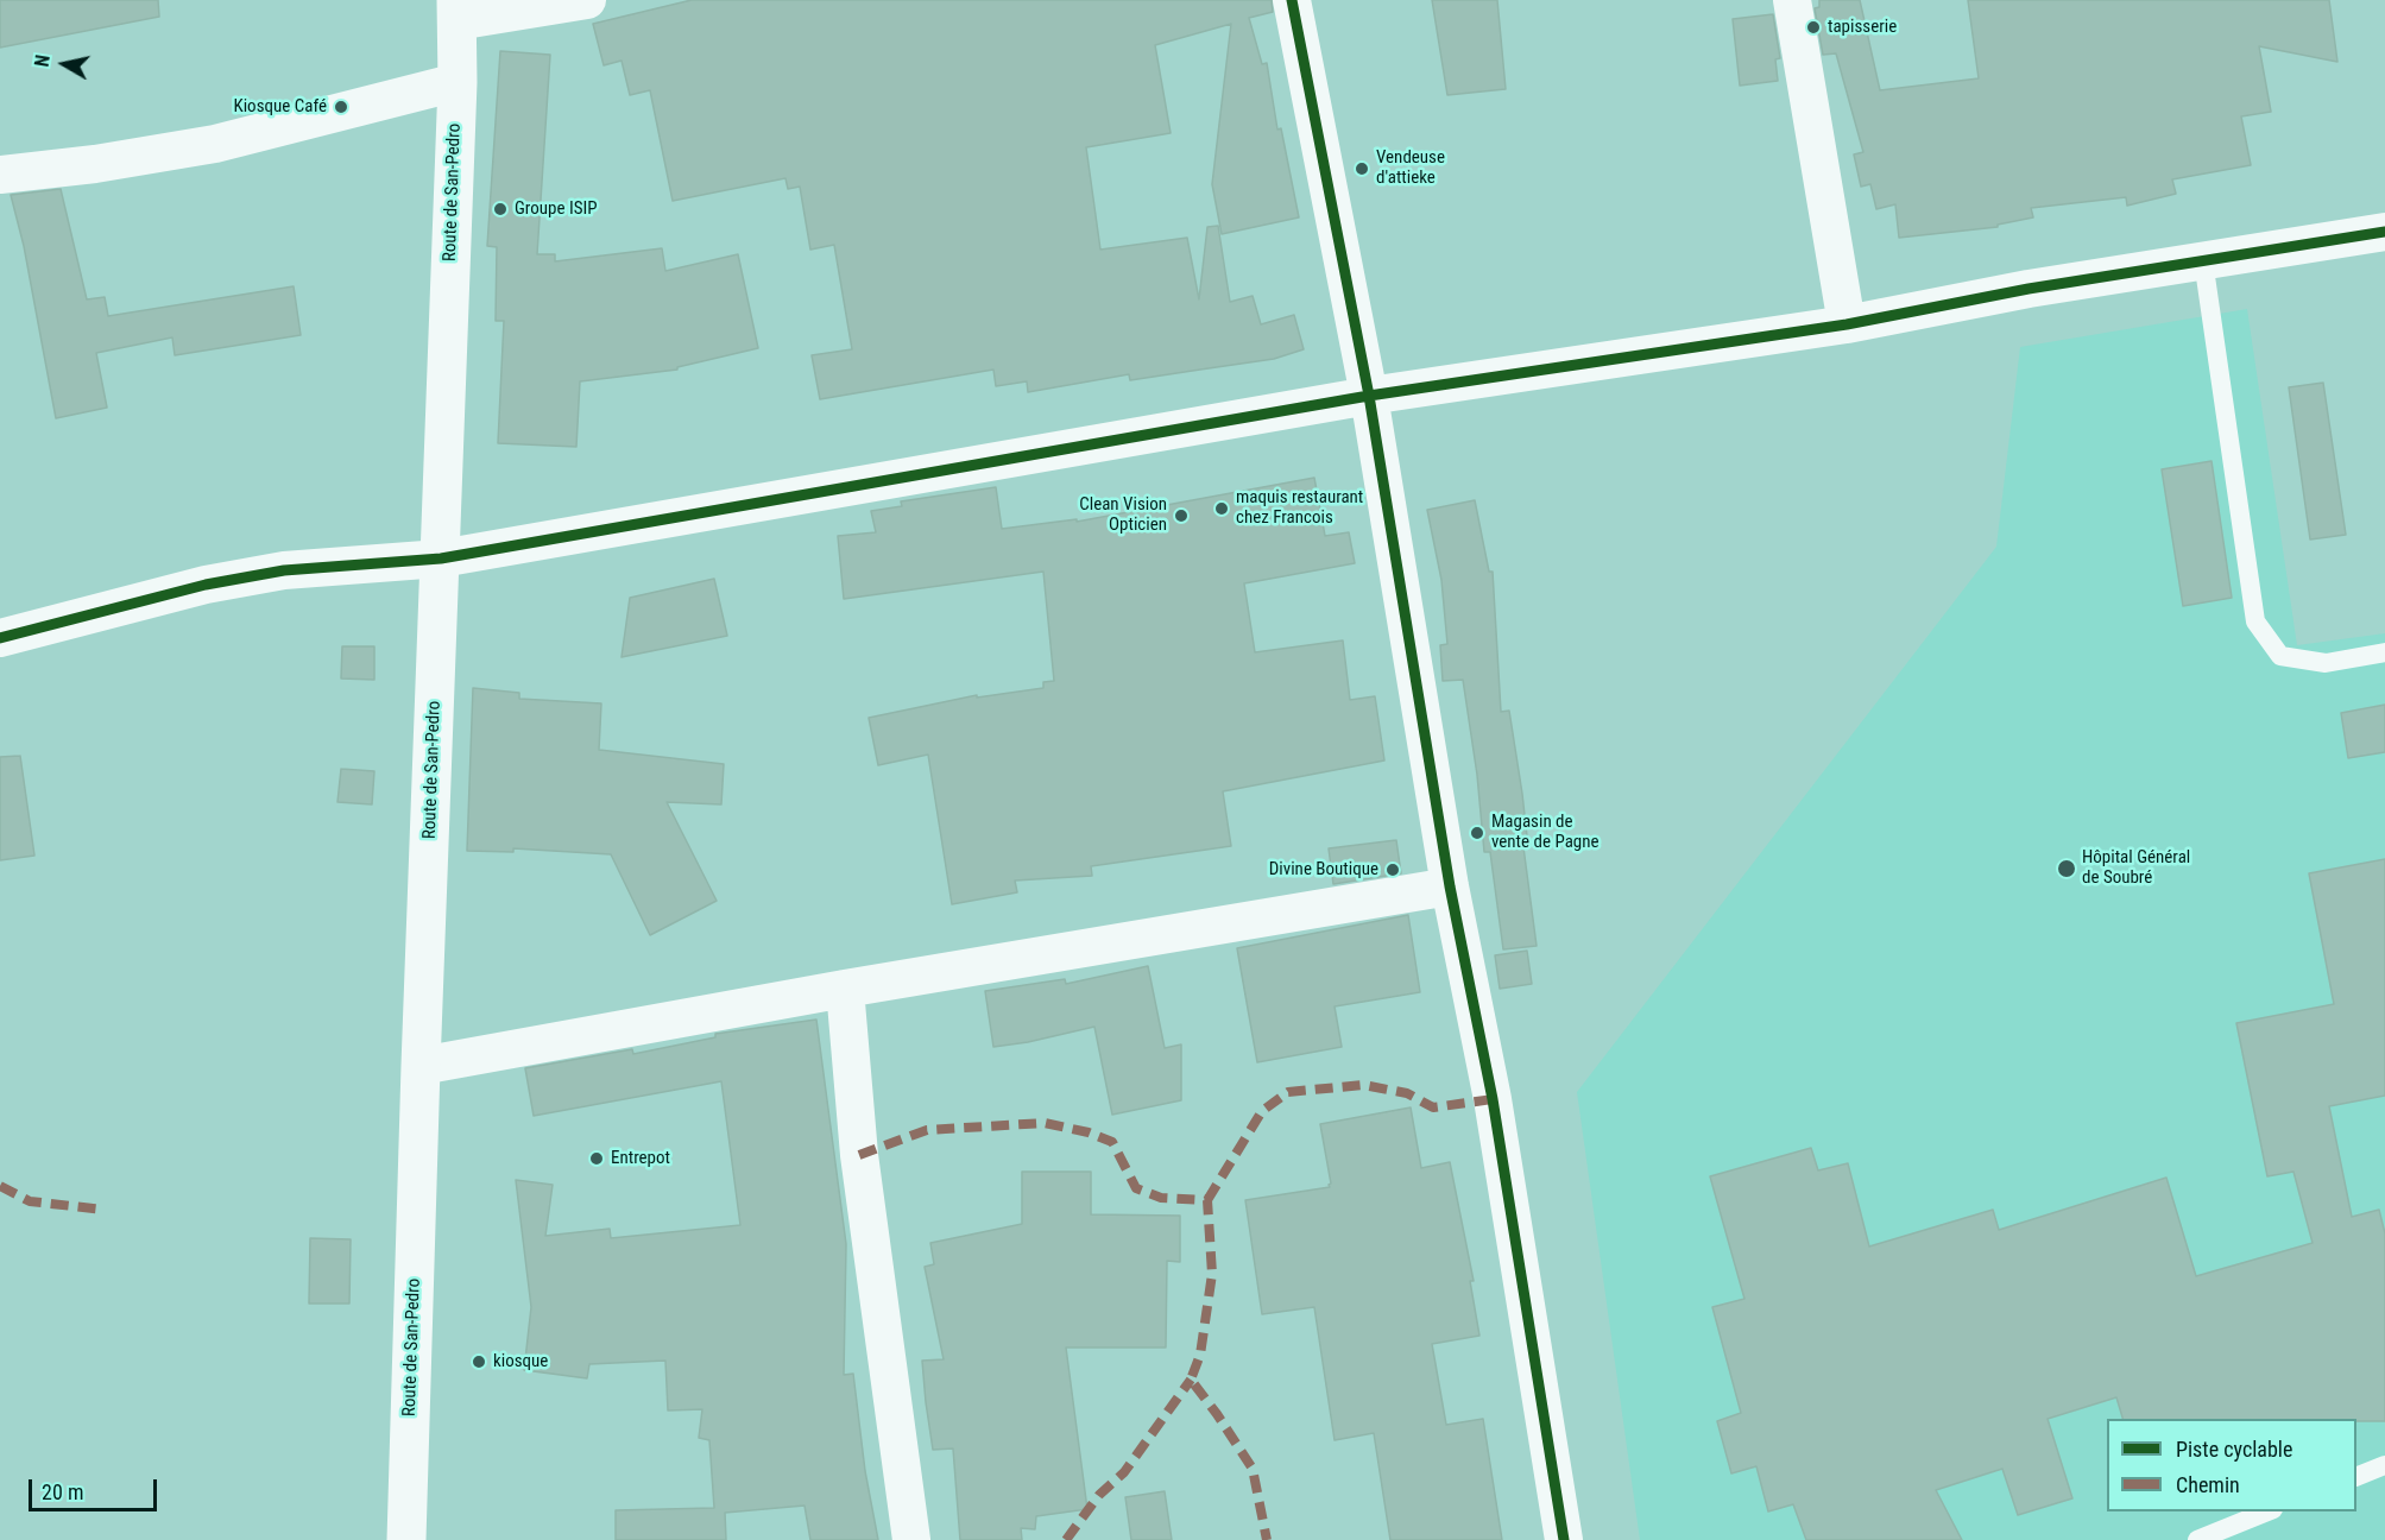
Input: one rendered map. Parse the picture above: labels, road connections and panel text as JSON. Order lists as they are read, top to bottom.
{
  "streets": {
    "main road": ["Route de San-Pedro"]
  },
  "places": [
    "tapisserie",
    "Kiosque Café",
    "Vendeuse d'attieke",
    "Groupe ISIP",
    "maquis restaurant chez Francois",
    "Clean Vision Opticien",
    "Magasin de vente de Pagne",
    "Hôpital Général de Soubré",
    "Divine Boutique",
    "Entrepot",
    "kiosque"
  ],
  "legend": ["Piste cyclable", "Chemin"],
  "scale_bar": "20 m",
  "north": "left"
}
